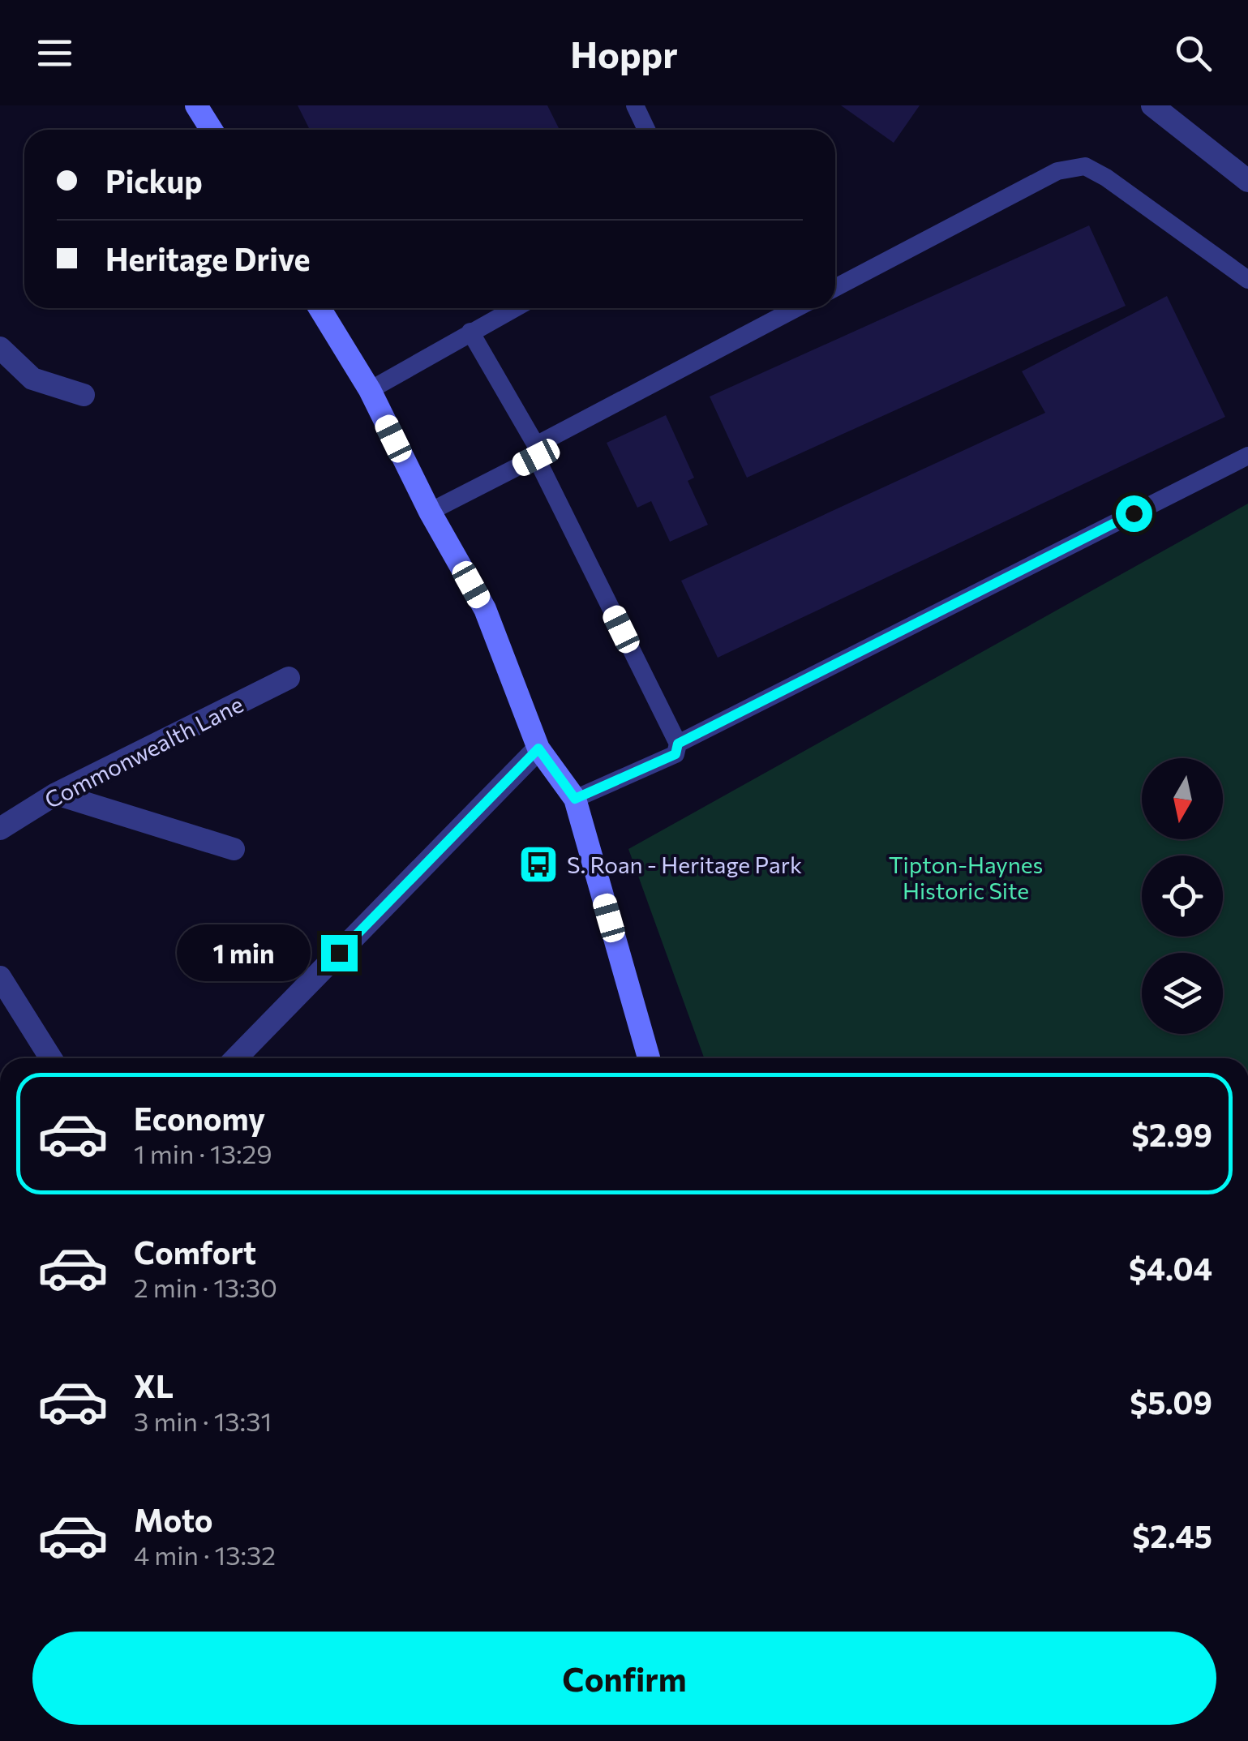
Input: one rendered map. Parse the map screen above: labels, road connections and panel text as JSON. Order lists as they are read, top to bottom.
{
  "streets": {
    "street": ["Commonwealth Lane"]
  },
  "parks": ["Tipton-Haynes Historic Site"],
  "places": {
    "bus stop": ["S. Roan - Heritage Park"]
  },
  "north": "bottom",
  "page": {
    "header": "Hoppr",
    "banner": ["Pickup", "Heritage Drive"],
    "bubble": "1 min",
    "list": [
      {
        "name": "Economy",
        "note": "1 min · 13:29",
        "value": "$2.99"
      },
      {
        "name": "Comfort",
        "note": "2 min · 13:30",
        "value": "$4.04"
      },
      {
        "name": "XL",
        "note": "3 min · 13:31",
        "value": "$5.09"
      },
      {
        "name": "Moto",
        "note": "4 min · 13:32",
        "value": "$2.45"
      }
    ],
    "buttons": "Confirm"
  }
}
